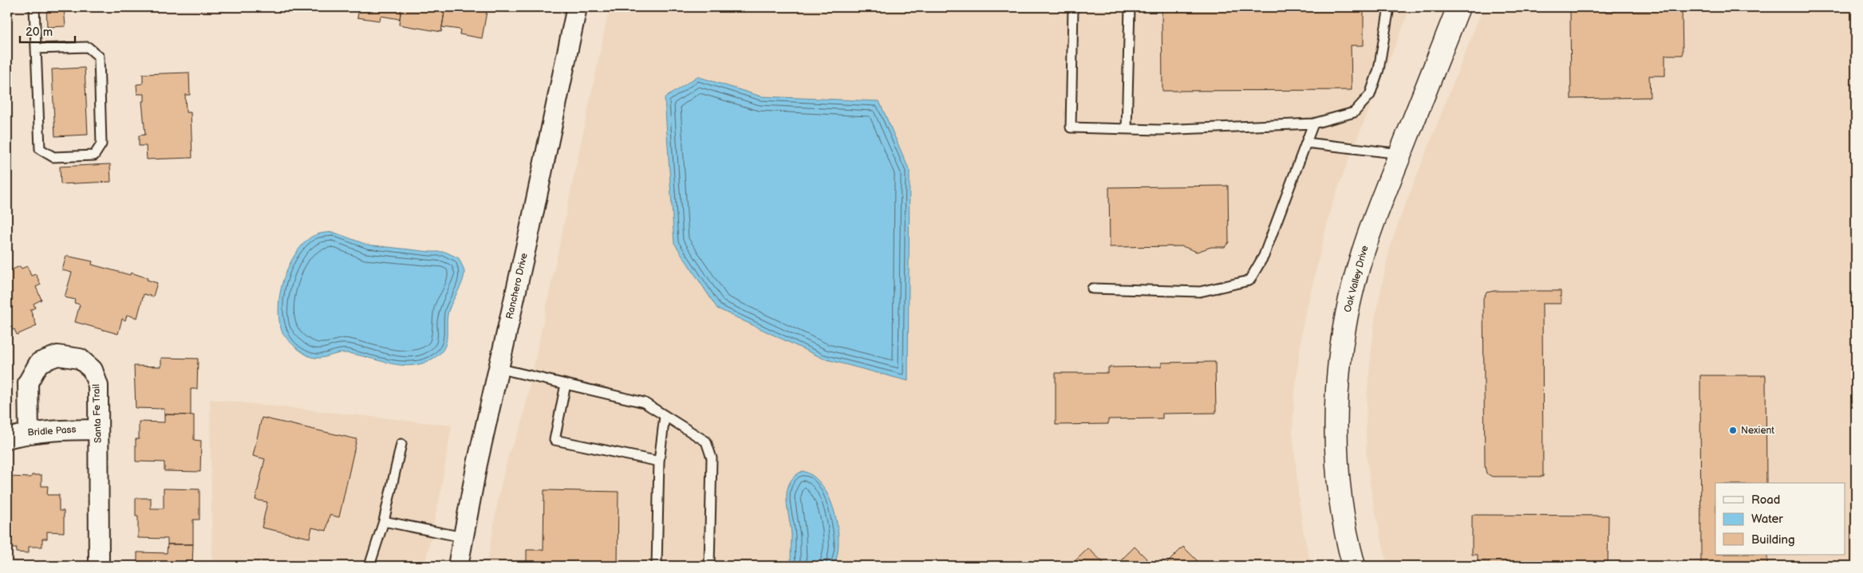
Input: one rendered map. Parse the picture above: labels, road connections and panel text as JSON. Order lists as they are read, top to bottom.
{
  "streets": {
    "street": [
      "Oak Valley Drive",
      "Ranchero Drive",
      "Santa Fe Trail",
      "Bridle Pass"
    ]
  },
  "crossings": [
    ["Santa Fe Trail", "Bridle Pass"]
  ],
  "places": ["Nexient"],
  "legend": ["Road", "Water", "Building"],
  "scale_bar": "20 m"
}
